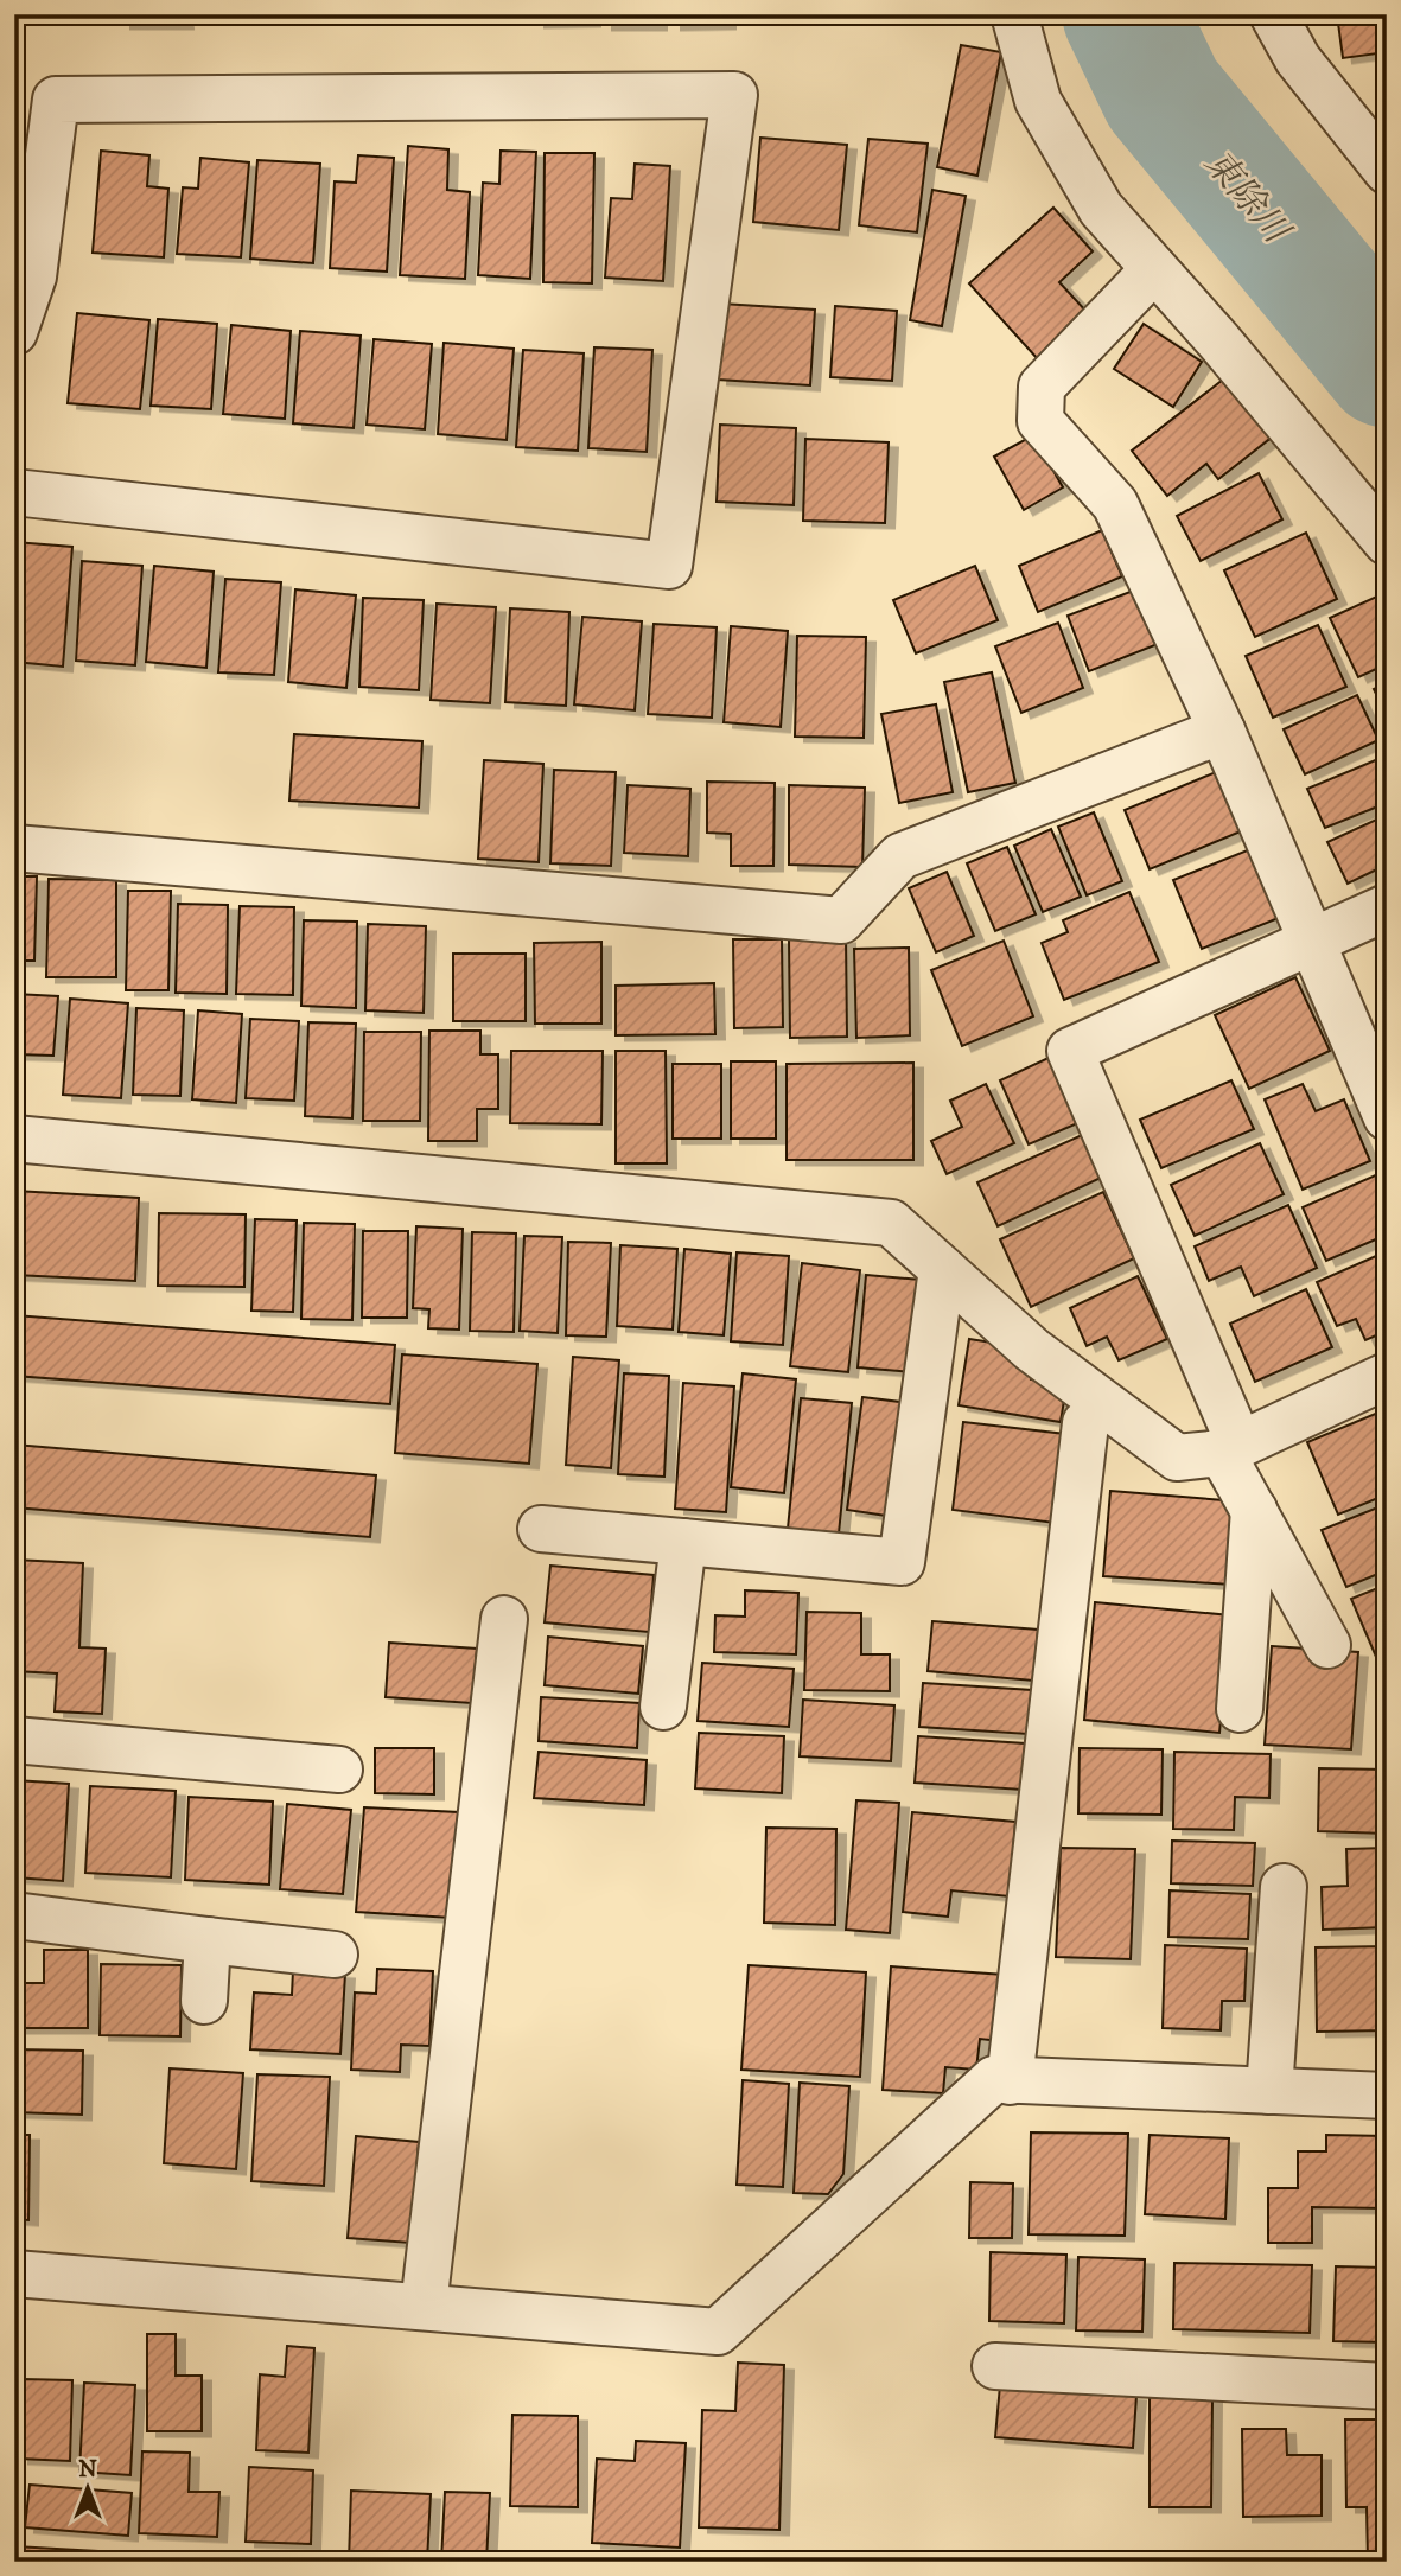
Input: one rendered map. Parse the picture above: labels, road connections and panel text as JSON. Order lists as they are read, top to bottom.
{
  "water": ["東除川"],
  "north": "top"
}
